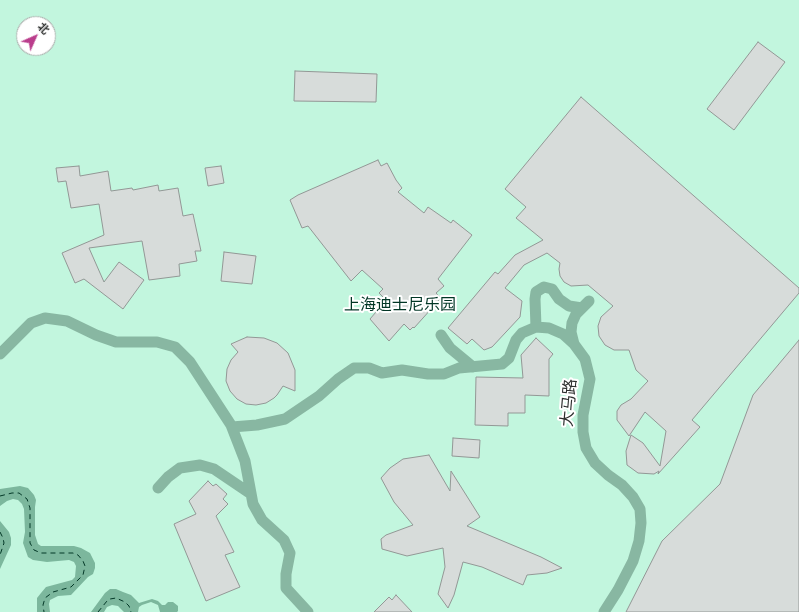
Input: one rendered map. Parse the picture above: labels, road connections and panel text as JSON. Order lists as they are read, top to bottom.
{
  "streets": {
    "street": ["大马路"]
  },
  "parks": ["上海迪士尼乐园"],
  "north": "top right"
}
